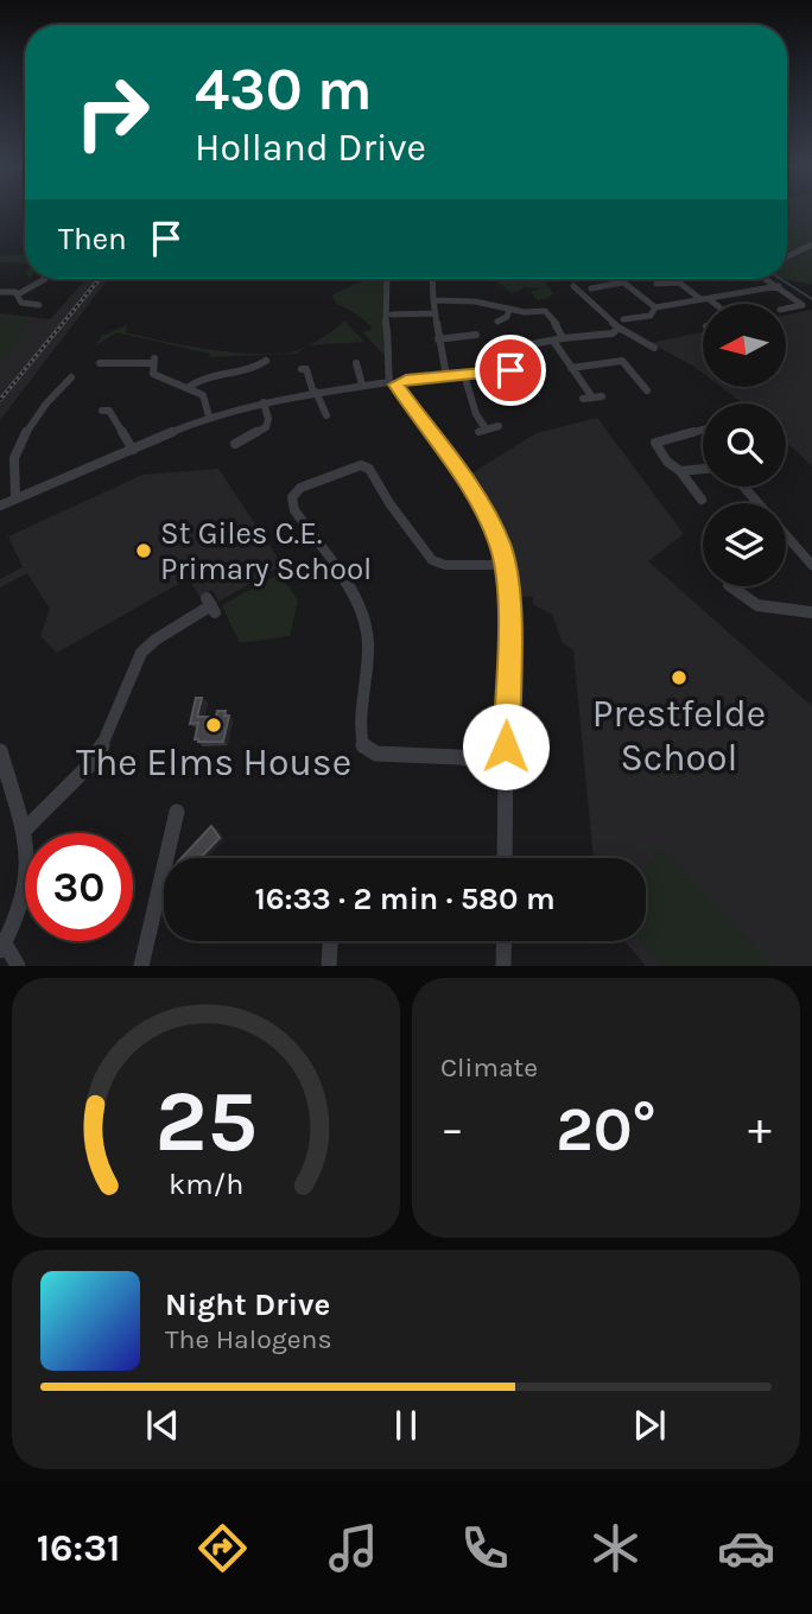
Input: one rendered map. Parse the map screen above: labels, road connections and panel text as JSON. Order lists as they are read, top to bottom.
{
  "places": ["St Giles C.E. Primary School", "Prestfelde School", "The Elms House"],
  "north": "left",
  "page": {
    "turn": ["430 m", "Holland Drive"],
    "then": "Then",
    "limit": "30",
    "trip": "16:33 · 2 min · 580 m",
    "tile": "Climate",
    "heat": ["−", "20°", "+"],
    "song": ["Night Drive", "The Halogens"],
    "tabs": "16:31",
    "gauge": ["25", "km/h"]
  }
}
